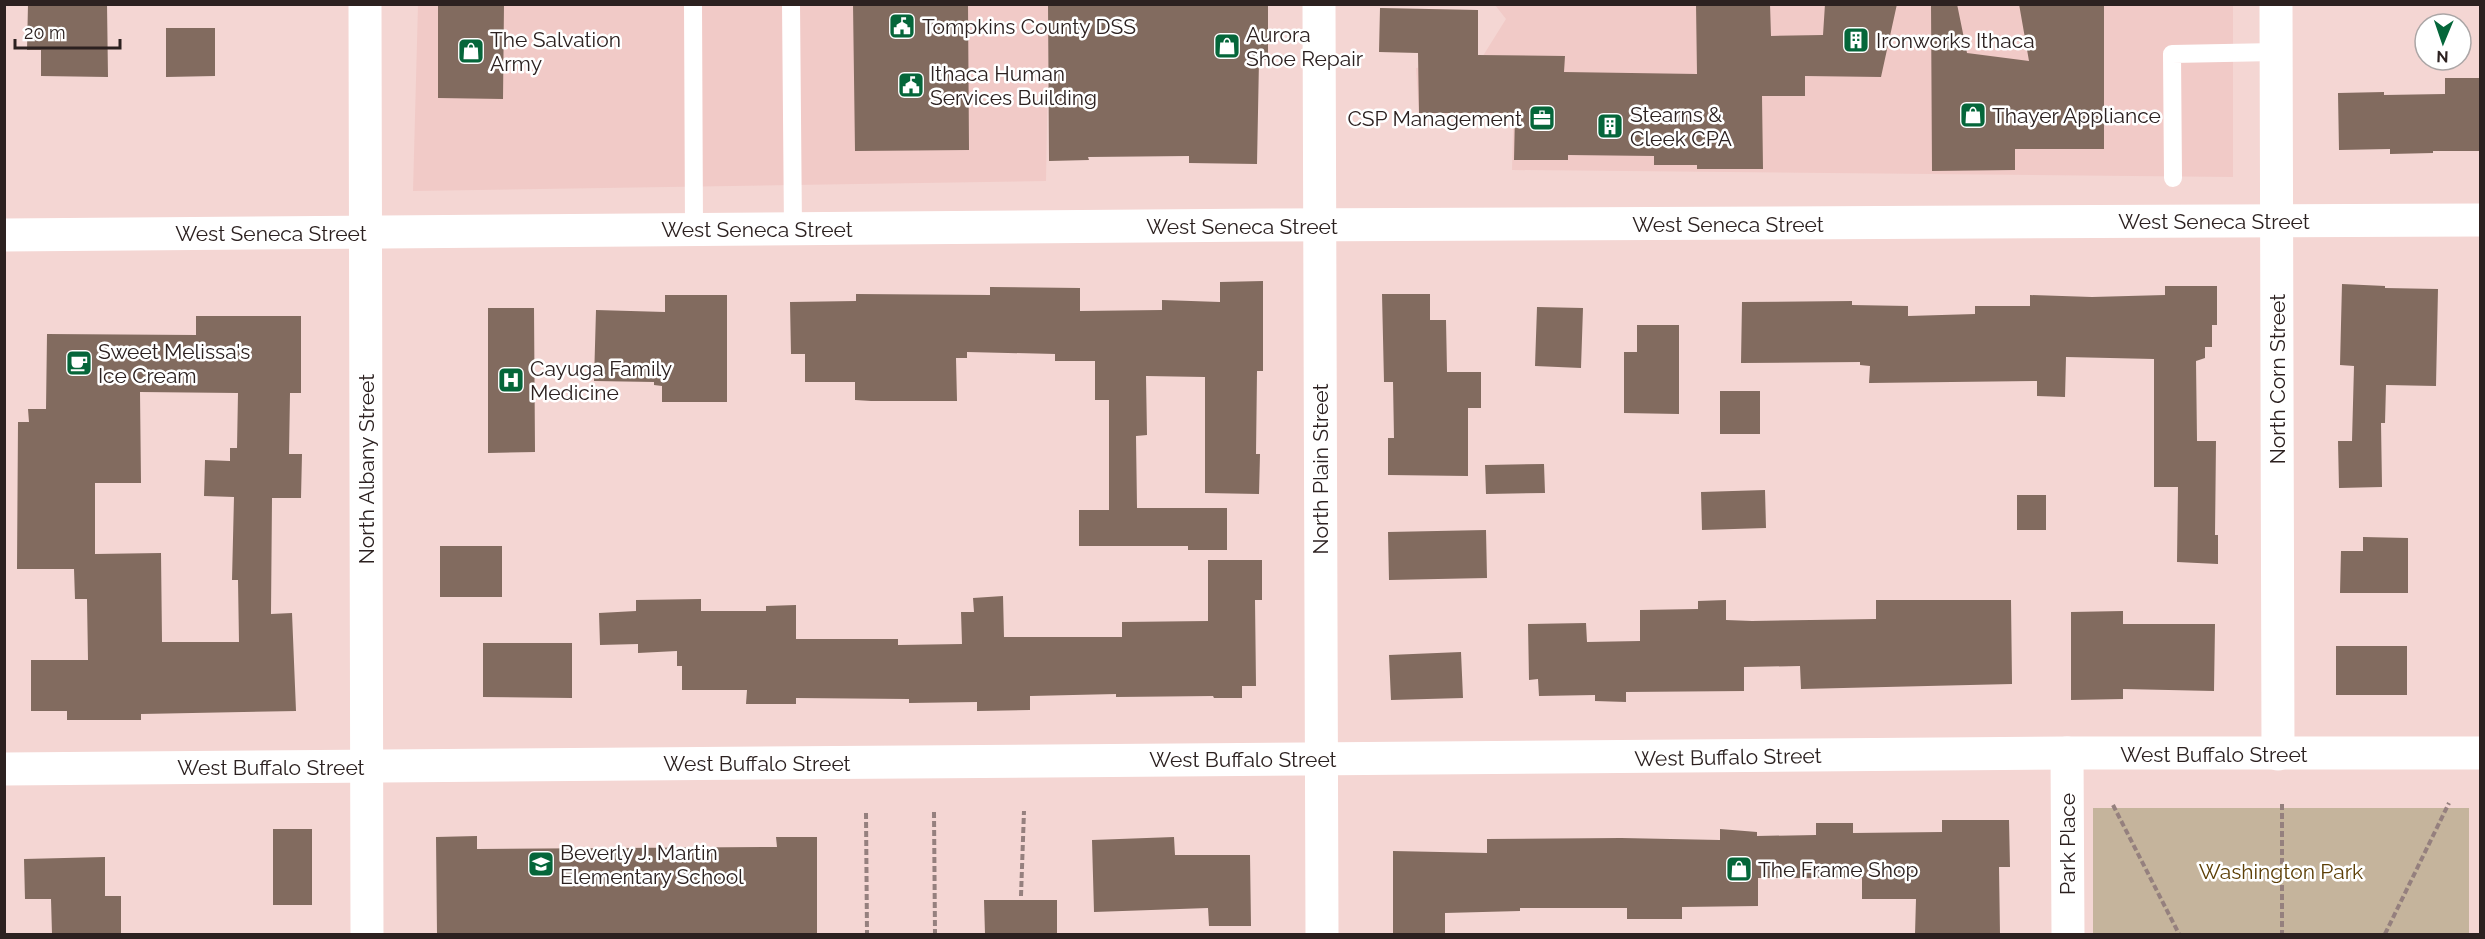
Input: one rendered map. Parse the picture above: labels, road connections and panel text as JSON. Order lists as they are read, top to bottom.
{
  "streets": {
    "main road": [
      "West Seneca Street",
      "North Corn Street",
      "North Albany Street",
      "North Plain Street",
      "West Buffalo Street",
      "Park Place"
    ]
  },
  "crossings": [
    ["West Seneca Street", "North Corn Street"],
    ["West Seneca Street", "North Albany Street"],
    ["West Seneca Street", "North Plain Street"],
    ["North Corn Street", "West Buffalo Street"],
    ["North Albany Street", "West Buffalo Street"],
    ["North Plain Street", "West Buffalo Street"],
    ["West Buffalo Street", "Park Place"]
  ],
  "parks": ["Washington Park"],
  "places": {
    "public building": ["Tompkins County DSS", "Ithaca Human Services Building"],
    "building": ["Ironworks Ithaca", "Stearns & Cleek CPA"],
    "shop": [
      "Aurora Shoe Repair",
      "The Salvation Army",
      "Thayer Appliance",
      "The Frame Shop"
    ],
    "office": ["CSP Management"],
    "cafe": ["Sweet Melissa's Ice Cream"],
    "hospital": ["Cayuga Family Medicine"],
    "school or university": ["Beverly J. Martin Elementary School"]
  },
  "scale_bar": "20 m",
  "north": "bottom"
}
